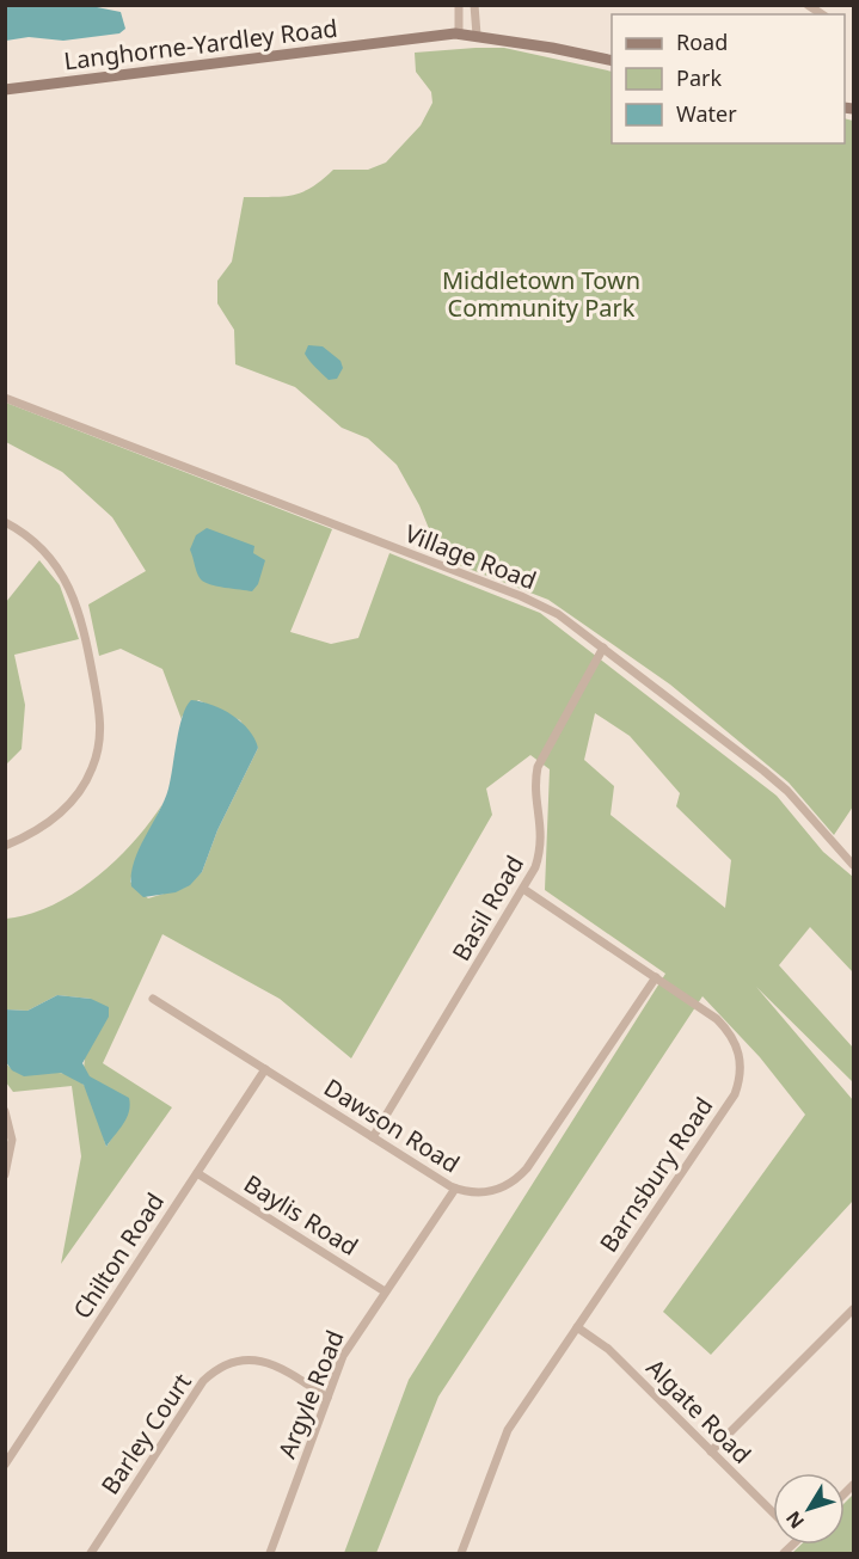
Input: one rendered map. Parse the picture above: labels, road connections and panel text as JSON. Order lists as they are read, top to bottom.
{
  "streets": {
    "main road": ["Langhorne-Yardley Road"],
    "street": [
      "Village Road",
      "Basil Road",
      "Dawson Road",
      "Barnsbury Road",
      "Baylis Road",
      "Chilton Road",
      "Argyle Road",
      "Algate Road",
      "Barley Court"
    ]
  },
  "crossings": [
    ["Village Road", "Basil Road"],
    ["Basil Road", "Dawson Road"],
    ["Basil Road", "Barnsbury Road"],
    ["Dawson Road", "Barnsbury Road"],
    ["Dawson Road", "Chilton Road"],
    ["Dawson Road", "Argyle Road"],
    ["Barnsbury Road", "Algate Road"],
    ["Baylis Road", "Chilton Road"],
    ["Baylis Road", "Argyle Road"],
    ["Argyle Road", "Barley Court"]
  ],
  "parks": ["Middletown Town Community Park"],
  "legend": ["Road", "Park", "Water"],
  "north": "bottom left"
}
